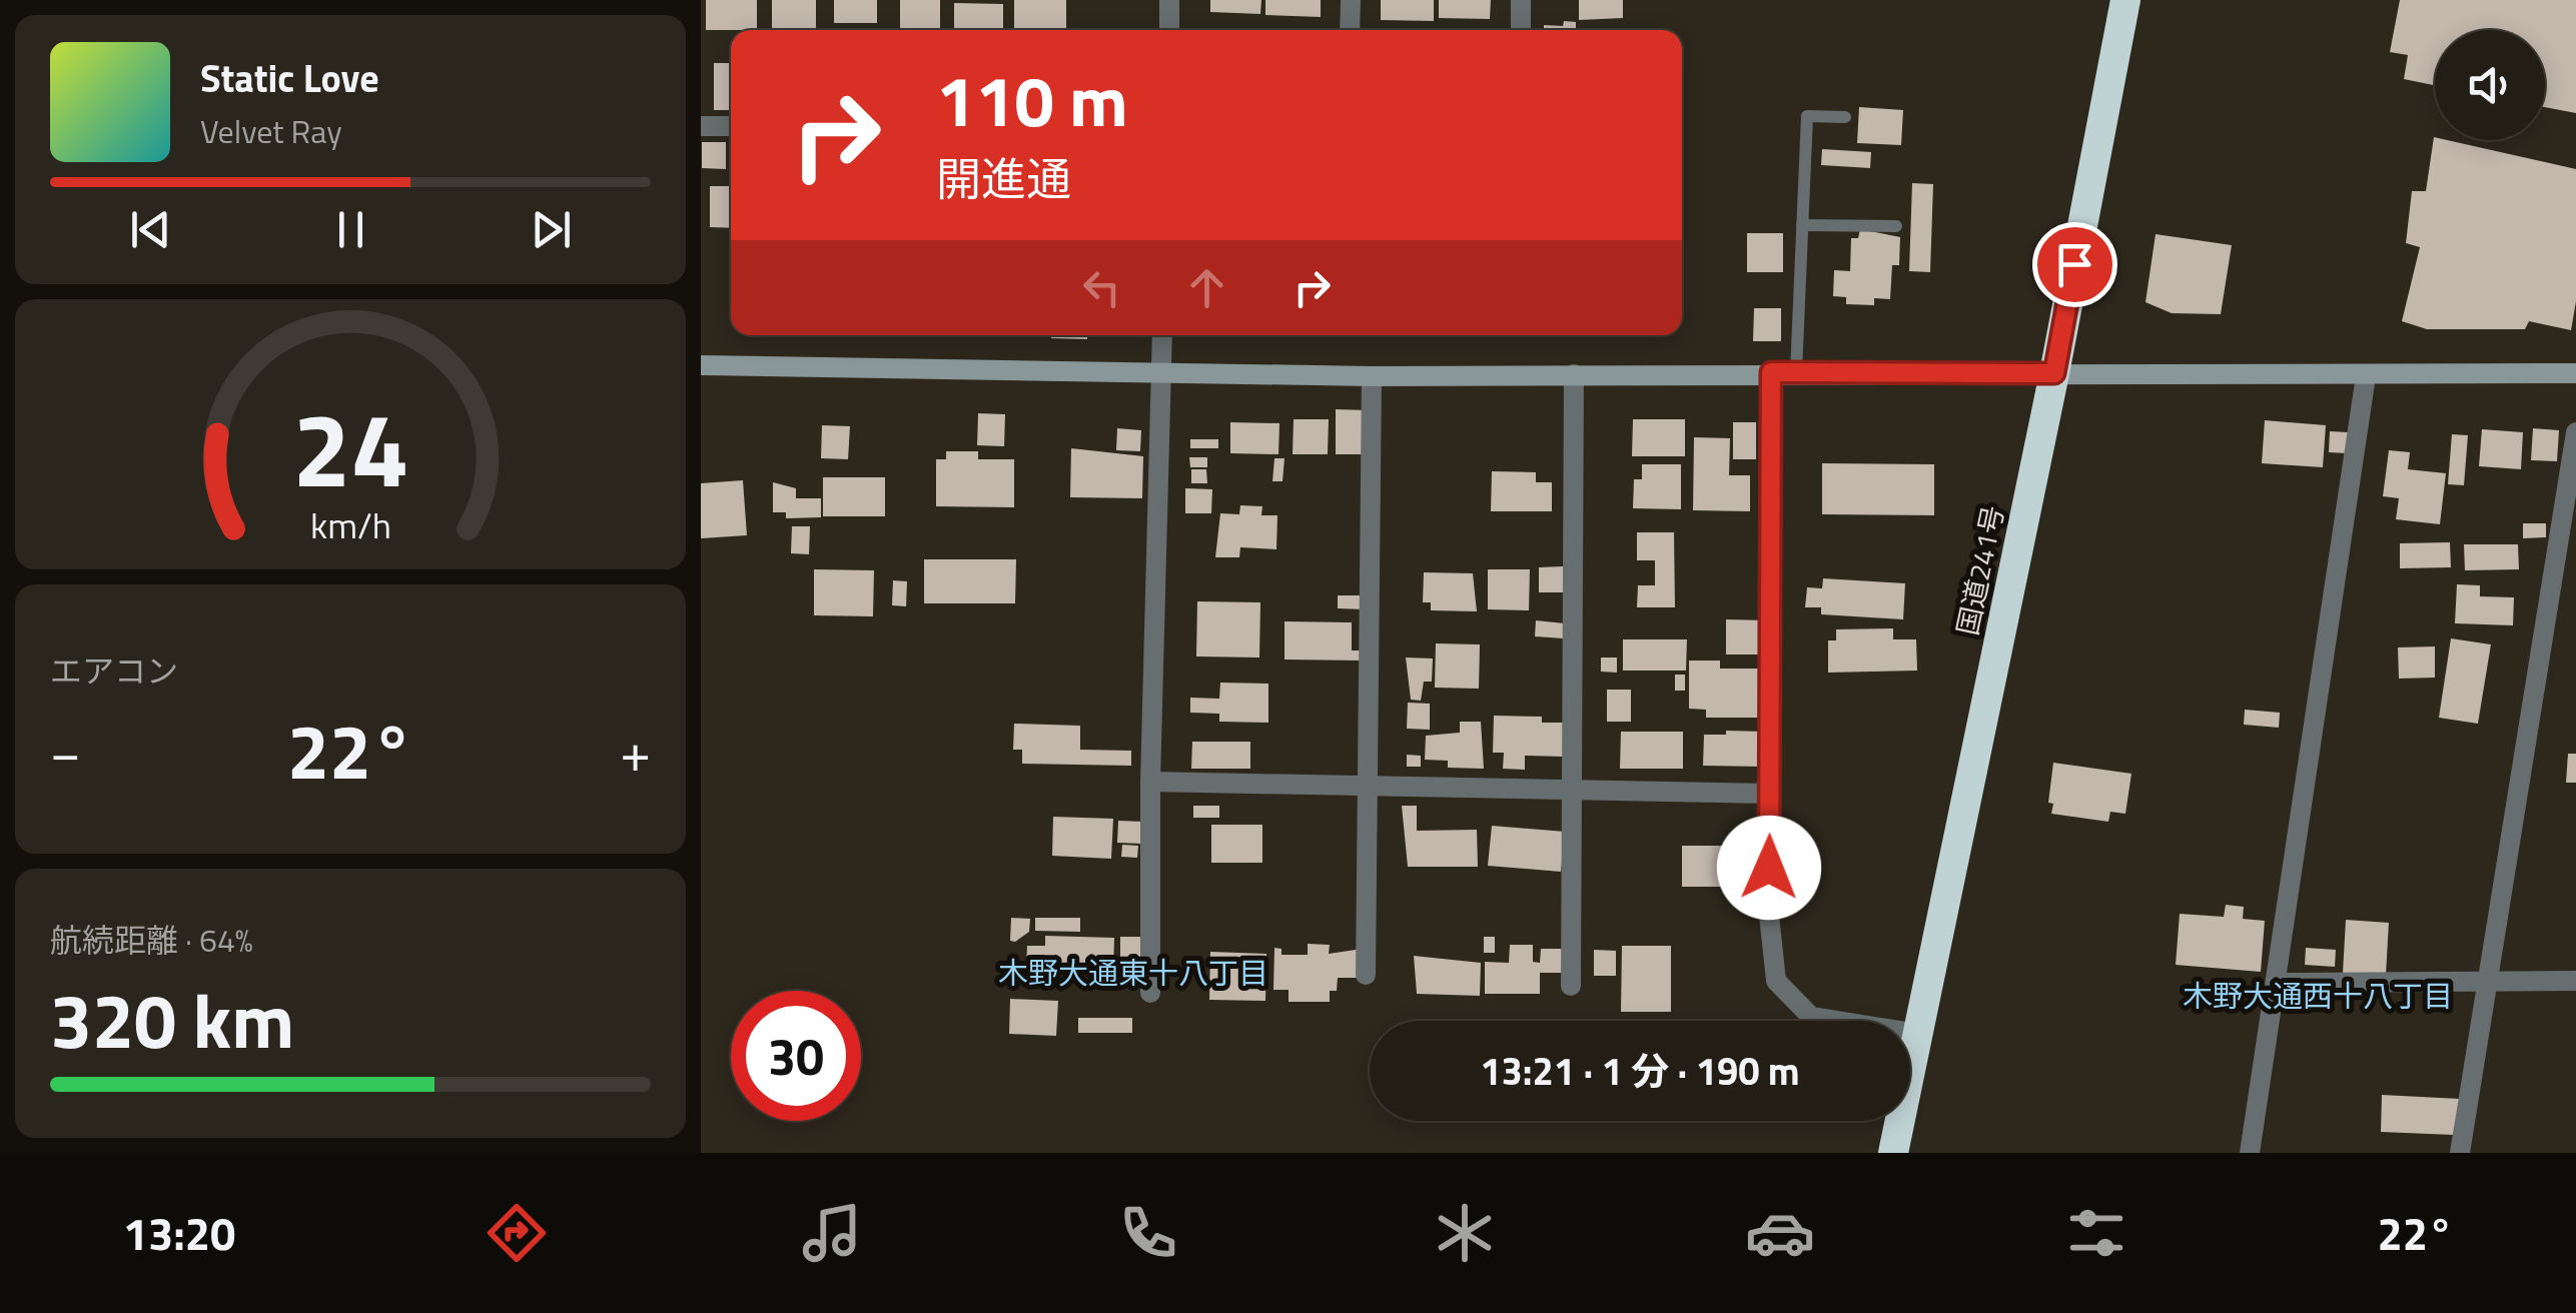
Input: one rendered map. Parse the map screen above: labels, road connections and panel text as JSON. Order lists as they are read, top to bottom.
{
  "streets": {
    "highway": ["国道241号"]
  },
  "districts": ["木野大通東十八丁目", "木野大通西十八丁目"],
  "page": {
    "turn": ["110 m", "開進通"],
    "song": ["Static Love", "Velvet Ray"],
    "tile": [
      "エアコン",
      ["航続距離 · 64%", "320 km"]
    ],
    "heat": ["−", "22°", "+"],
    "limit": "30",
    "trip": "13:21 · 1 分 · 190 m",
    "tabs": ["13:20", "22°"],
    "gauge": ["24", "km/h"]
  }
}
